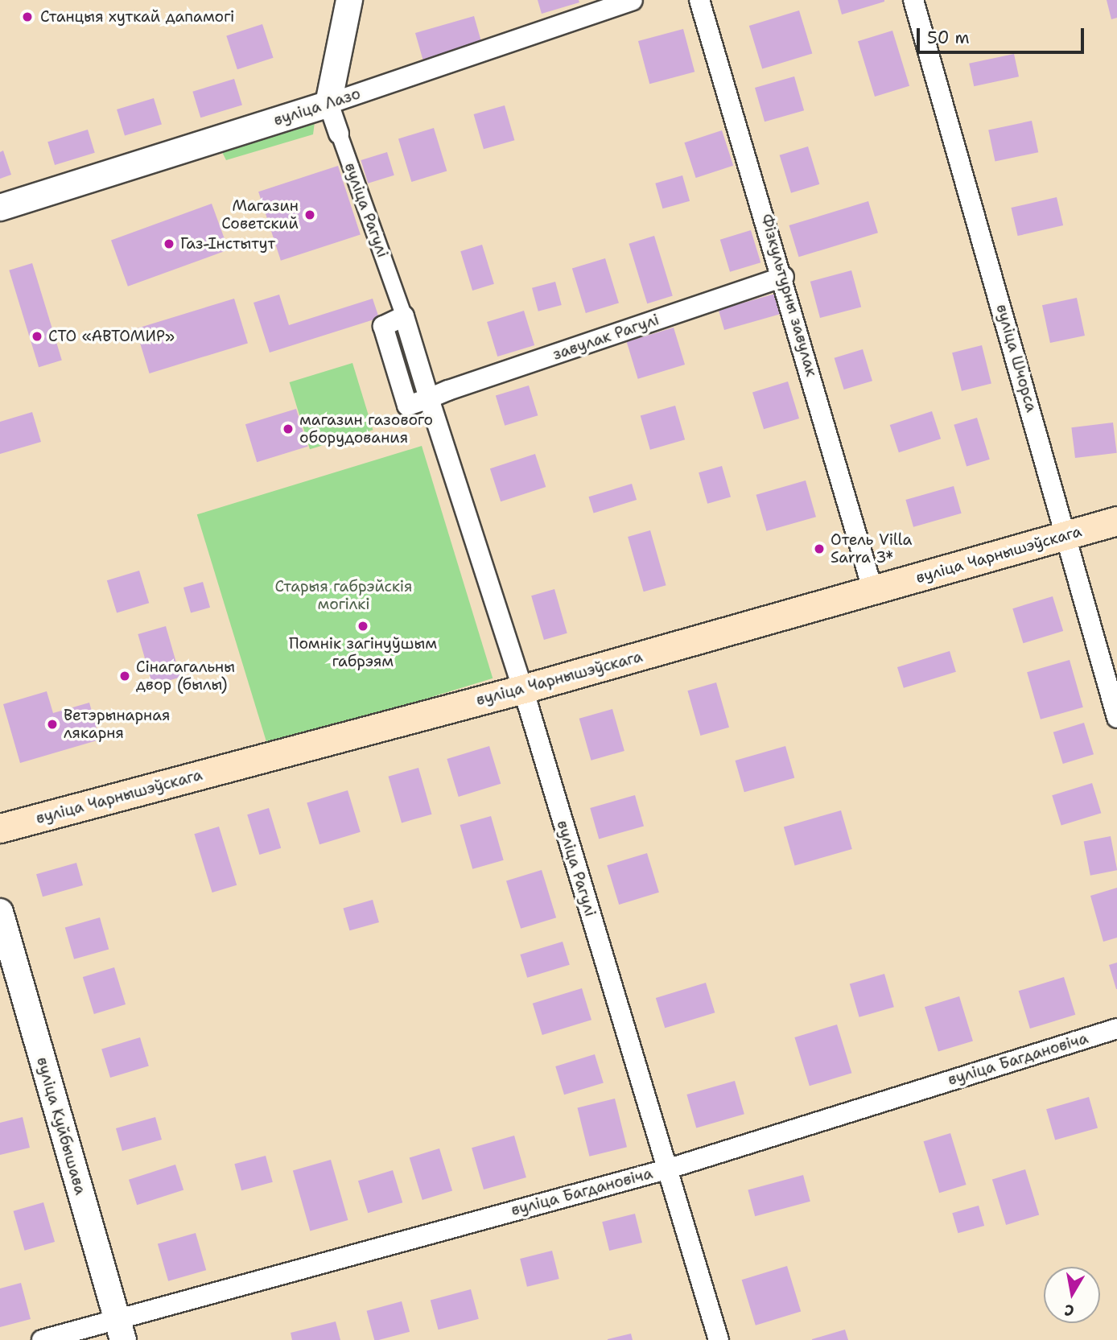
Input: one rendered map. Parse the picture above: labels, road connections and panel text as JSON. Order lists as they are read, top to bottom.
{
  "streets": {
    "main road": ["вуліца Чарнышэўскага"],
    "street": [
      "вуліца Лазо",
      "вуліца Рагулі",
      "Фізкультурны завулак",
      "завулак Рагулі",
      "вуліца Шчорса",
      "вуліца Багдановіча",
      "вуліца Куйбышава"
    ]
  },
  "crossings": [
    ["вуліца Лазо", "вуліца Рагулі"],
    ["вуліца Рагулі", "завулак Рагулі"],
    ["вуліца Рагулі", "вуліца Чарнышэўскага"],
    ["вуліца Рагулі", "вуліца Багдановіча"],
    ["Фізкультурны завулак", "завулак Рагулі"],
    ["Фізкультурны завулак", "вуліца Чарнышэўскага"],
    ["вуліца Шчорса", "вуліца Чарнышэўскага"],
    ["вуліца Багдановіча", "вуліца Куйбышава"]
  ],
  "parks": ["Старыя габрэйскія могілкі"],
  "places": [
    "Станцыя хуткай дапамогі",
    "Магазин Советский",
    "Газ-Інстытут",
    "СТО «АВТОМИР»",
    "магазин газового оборудования",
    "Отель Villa Sarra 3*",
    "Помнік загінуўшым габрэям",
    "Сінагагальны двор (былы)",
    "Ветэрынарная лякарня"
  ],
  "scale_bar": "50 m",
  "north": "bottom"
}
